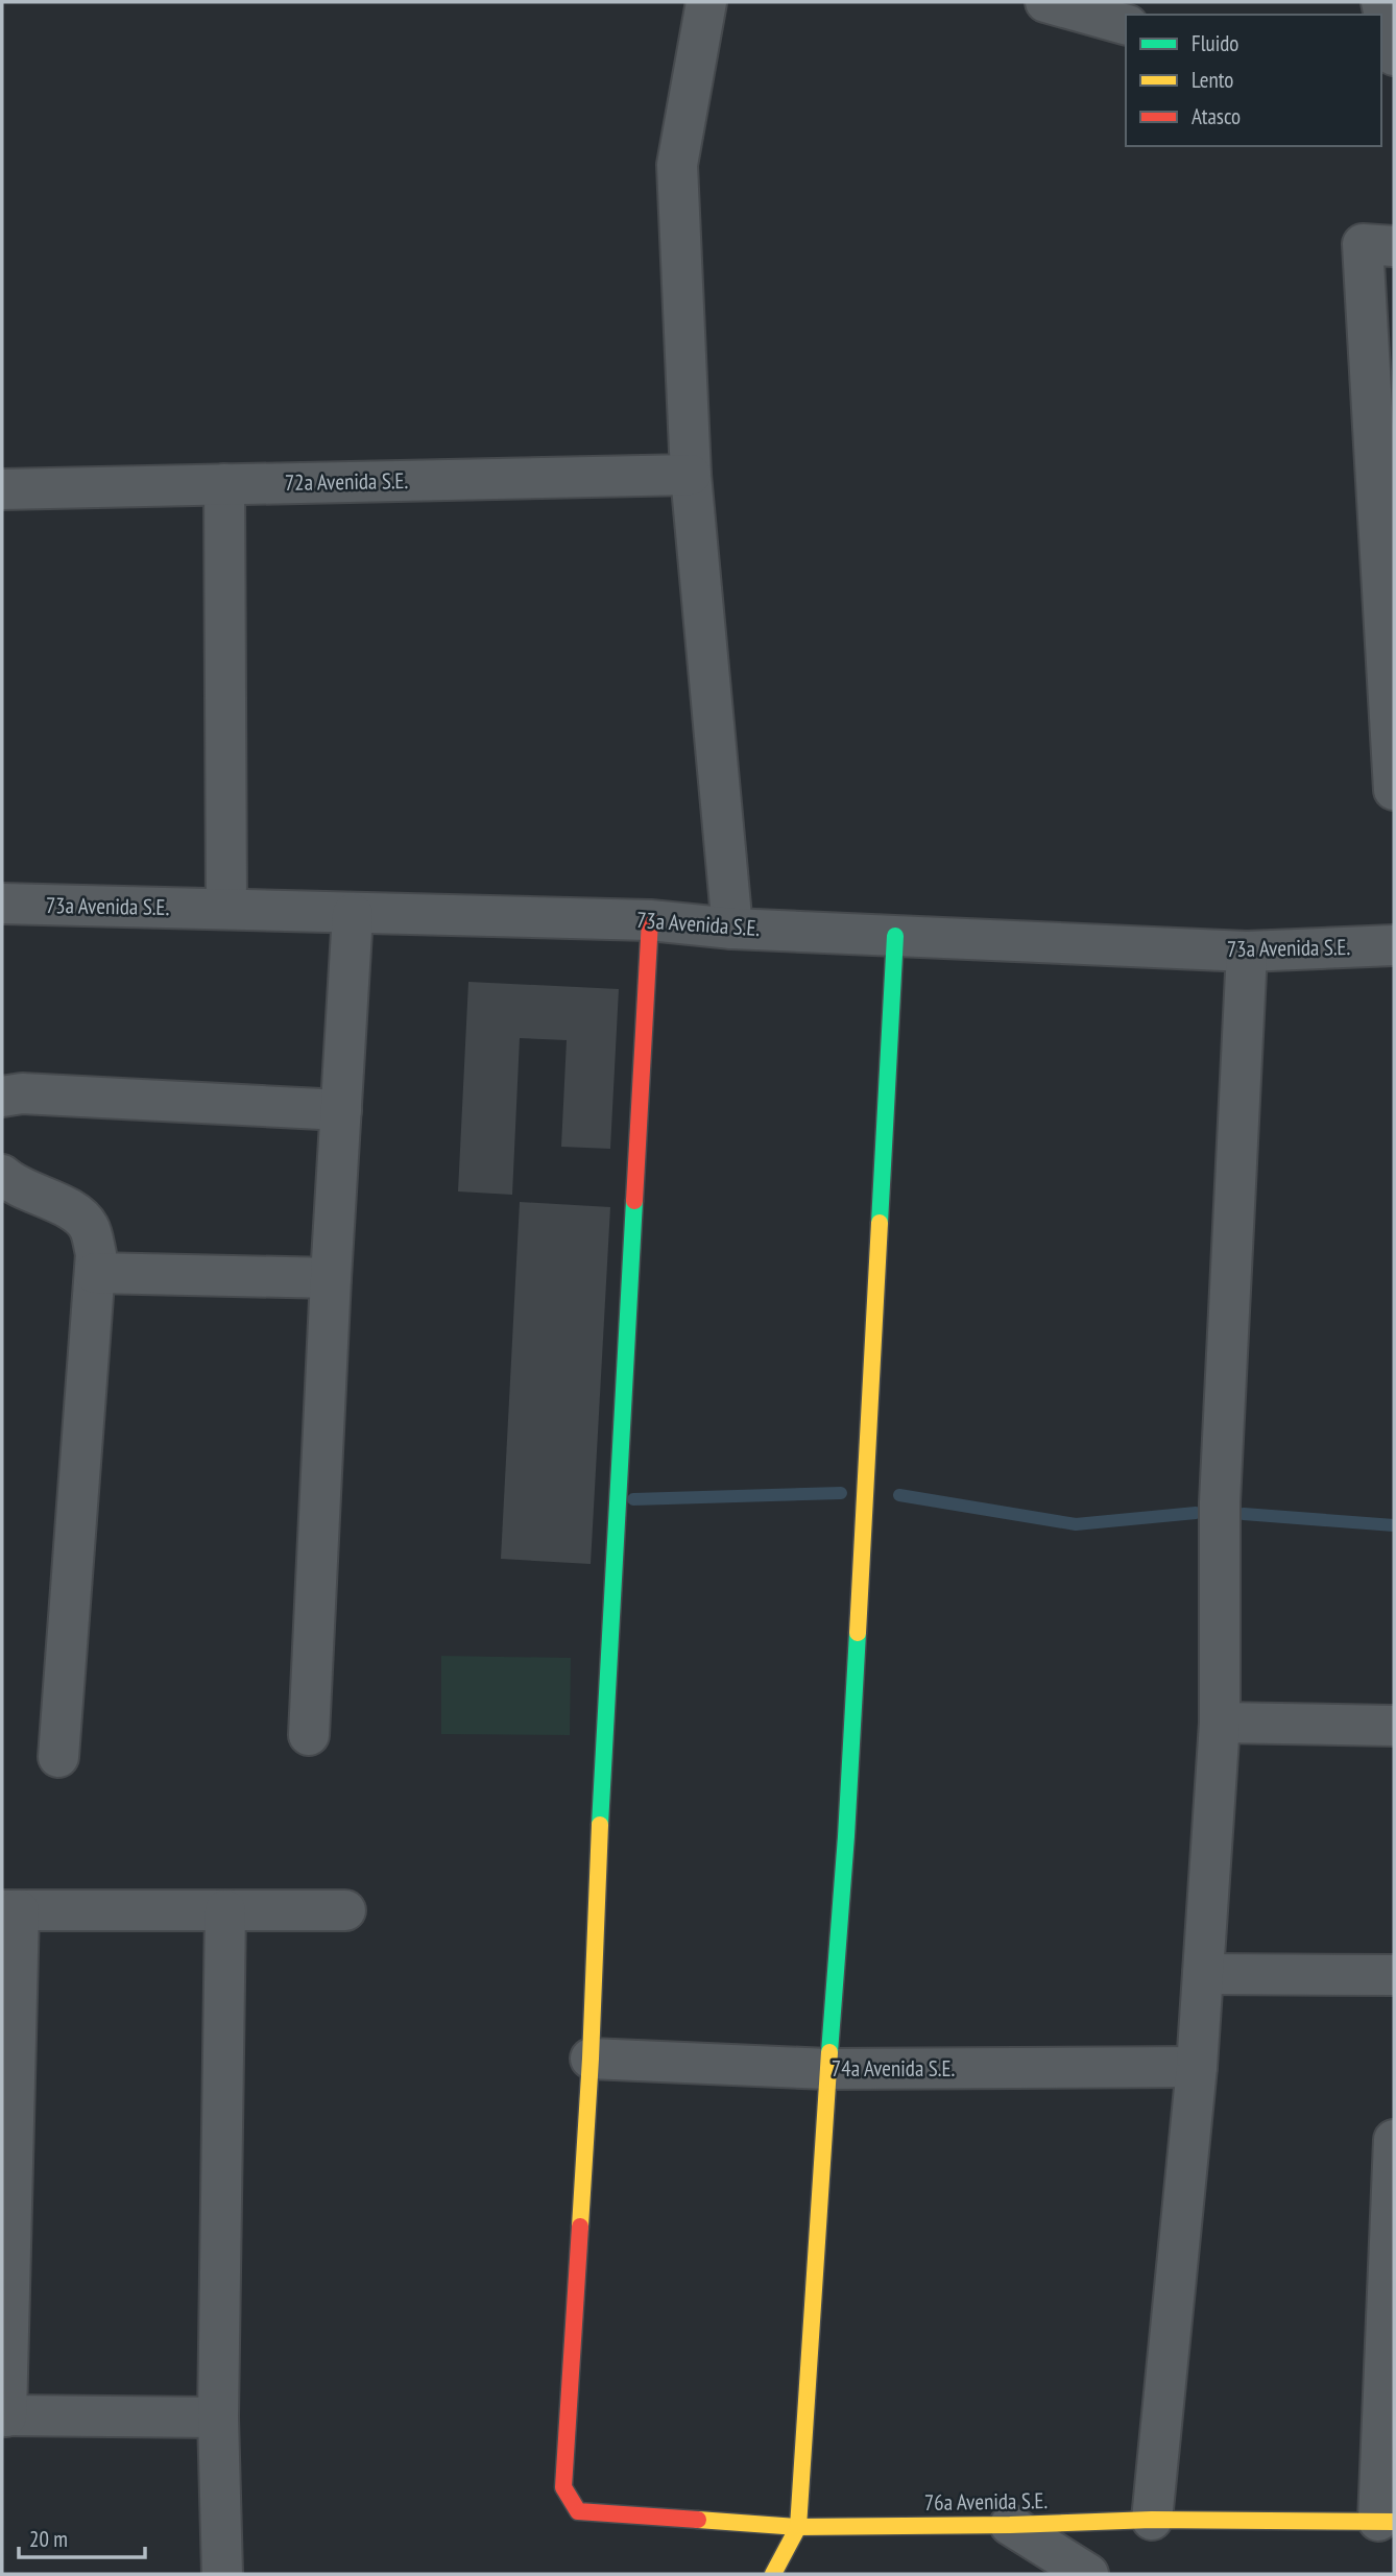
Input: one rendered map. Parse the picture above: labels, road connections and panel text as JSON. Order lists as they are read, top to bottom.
{
  "streets": {
    "street": [
      "72a Avenida S.E.",
      "73a Avenida S.E.",
      "74a Avenida S.E.",
      "76a Avenida S.E."
    ]
  },
  "crossings": [
    ["74a Avenida S.E.", "76a Avenida S.E."]
  ],
  "legend": ["Fluido", "Lento", "Atasco"],
  "scale_bar": "20 m"
}
